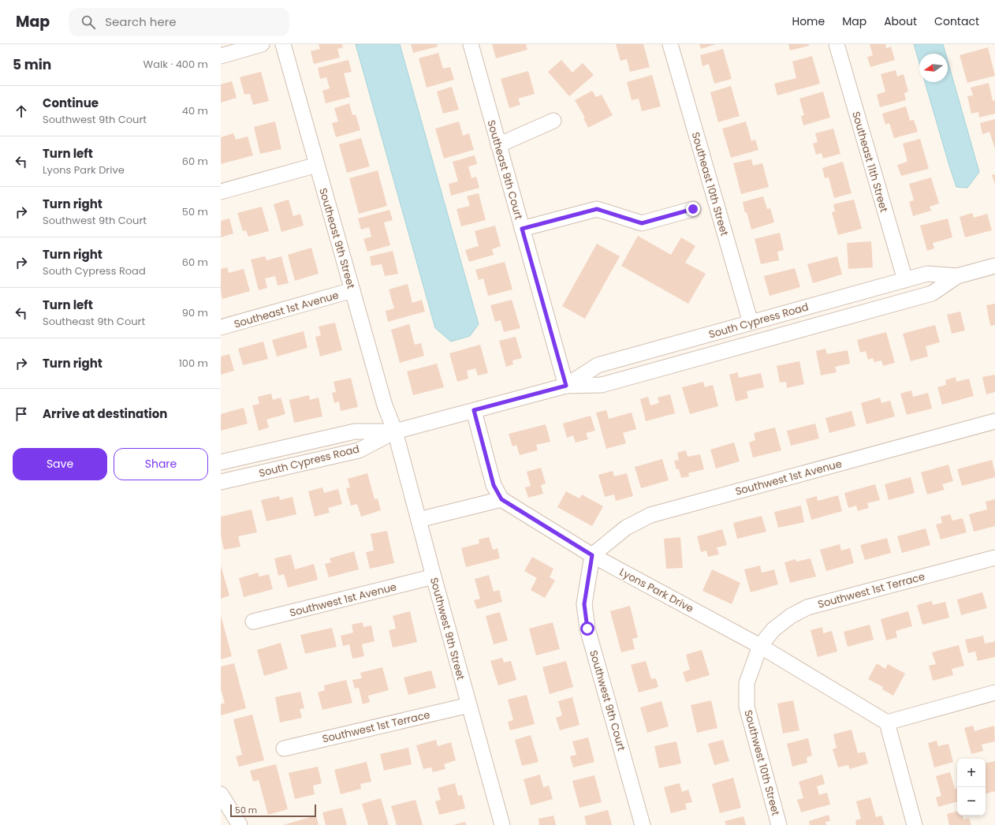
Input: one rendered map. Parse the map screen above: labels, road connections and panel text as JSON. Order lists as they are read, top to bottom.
{
  "streets": {
    "street": [
      "Southeast 11th Street",
      "Southeast 9th Court",
      "Southeast 10th Street",
      "Southeast 9th Street",
      "Southeast 1st Avenue",
      "South Cypress Road",
      "Southwest 1st Avenue",
      "Lyons Park Drive",
      "Southwest 1st Terrace",
      "Southwest 9th Street",
      "Southwest 9th Court",
      "Southwest 10th Street"
    ]
  },
  "crossings": [
    ["Southeast 11th Street", "South Cypress Road"],
    ["Southeast 9th Court", "South Cypress Road"],
    ["Southeast 10th Street", "South Cypress Road"],
    ["Southeast 9th Street", "Southeast 1st Avenue"],
    ["Southeast 9th Street", "South Cypress Road"],
    ["Southeast 9th Street", "Southwest 9th Street"],
    ["South Cypress Road", "Southwest 9th Street"],
    ["Southwest 1st Avenue", "Lyons Park Drive"],
    ["Southwest 1st Avenue", "Southwest 9th Street"],
    ["Southwest 1st Avenue", "Southwest 9th Court"],
    ["Lyons Park Drive", "Southwest 1st Terrace"],
    ["Lyons Park Drive", "Southwest 9th Court"],
    ["Lyons Park Drive", "Southwest 10th Street"],
    ["Southwest 1st Terrace", "Southwest 9th Street"],
    ["Southwest 1st Terrace", "Southwest 10th Street"]
  ],
  "scale_bar": "50 m",
  "north": "left",
  "page": {
    "header": "Map",
    "search": "Search here",
    "nav": [
      "Home",
      "Map",
      "About",
      "Contact"
    ],
    "heading": ["5 min", "Walk · 400 m"],
    "list": [
      ["Continue", "Southwest 9th Court", "40 m"],
      ["Turn left", "Lyons Park Drive", "60 m"],
      ["Turn right", "Southwest 9th Court", "50 m"],
      ["Turn right", "South Cypress Road", "60 m"],
      ["Turn left", "Southeast 9th Court", "90 m"],
      ["Turn right", "100 m"],
      "Arrive at destination"
    ],
    "buttons": ["Save", "Share"],
    "map_buttons": ["+", "−"],
    "scale": "50 m"
  }
}
